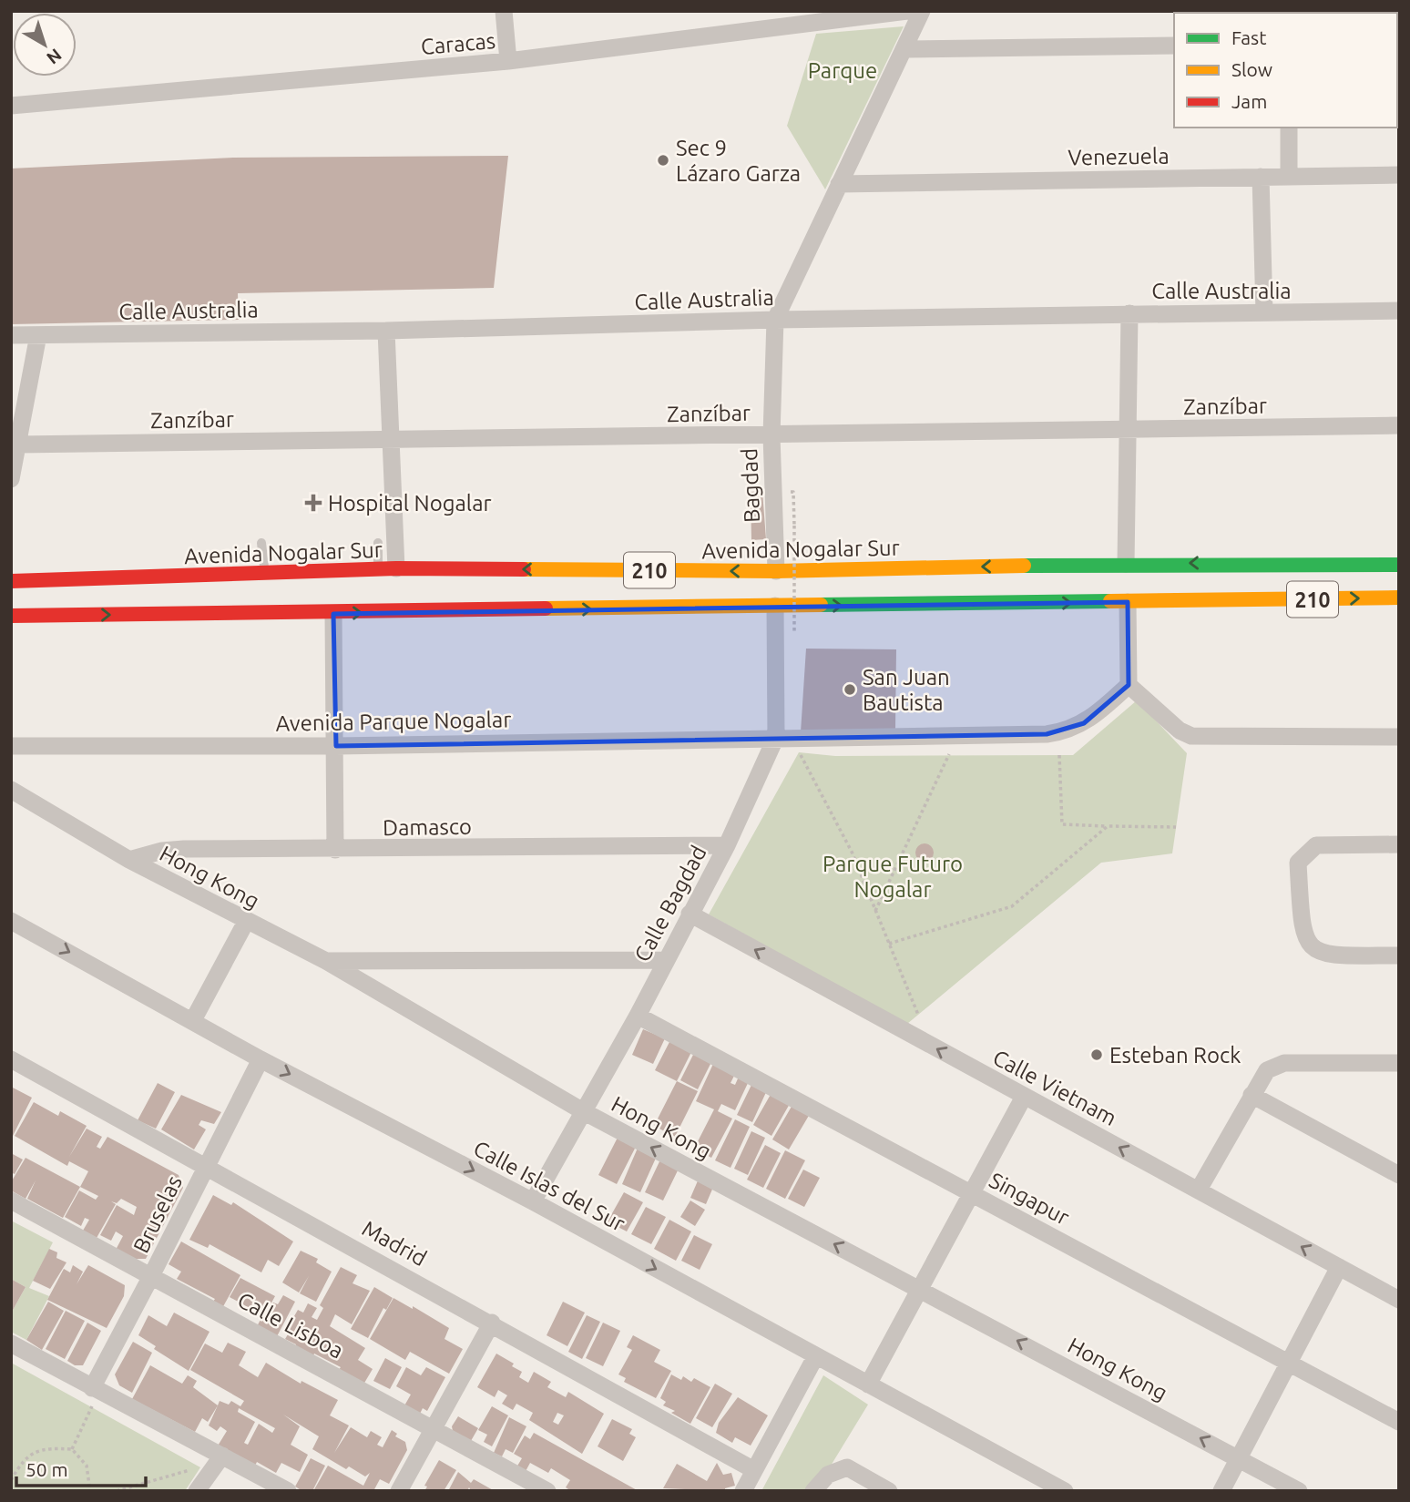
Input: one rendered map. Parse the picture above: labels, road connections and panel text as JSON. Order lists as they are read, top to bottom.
{
  "streets": {
    "highway": ["Avenida Nogalar Sur", "210"],
    "street": [
      "Caracas",
      "Venezuela",
      "Calle Australia",
      "Zanzíbar",
      "Bagdad",
      "Avenida Parque Nogalar",
      "Damasco",
      "Hong Kong",
      "Calle Bagdad",
      "Calle Vietnam",
      "Calle Islas del Sur",
      "Singapur",
      "Bruselas",
      "Madrid",
      "Calle Lisboa"
    ]
  },
  "crossings": [
    ["Venezuela", "Bagdad"],
    ["Calle Australia", "Bagdad"],
    ["Zanzíbar", "Bagdad"],
    ["Bagdad", "Avenida Nogalar Sur"],
    ["210", "Calle Bagdad"],
    ["Avenida Parque Nogalar", "Calle Bagdad"],
    ["Damasco", "Hong Kong"],
    ["Damasco", "Calle Bagdad"],
    ["Hong Kong", "Calle Bagdad"],
    ["Calle Bagdad", "Calle Vietnam"],
    ["Calle Bagdad", "Calle Islas del Sur"],
    ["Calle Bagdad", "Singapur"],
    ["Calle Islas del Sur", "Bruselas"],
    ["Bruselas", "Madrid"],
    ["Bruselas", "Calle Lisboa"]
  ],
  "one_way": ["Hong Kong", "Calle Vietnam", "Calle Islas del Sur"],
  "parks": ["Parque", "Parque Futuro Nogalar"],
  "places": {
    "other": ["Sec 9 Lázaro Garza", "San Juan Bautista", "Esteban Rock"],
    "health": ["Hospital Nogalar"]
  },
  "legend": ["Fast", "Slow", "Jam"],
  "scale_bar": "50 m",
  "north": "bottom right"
}
